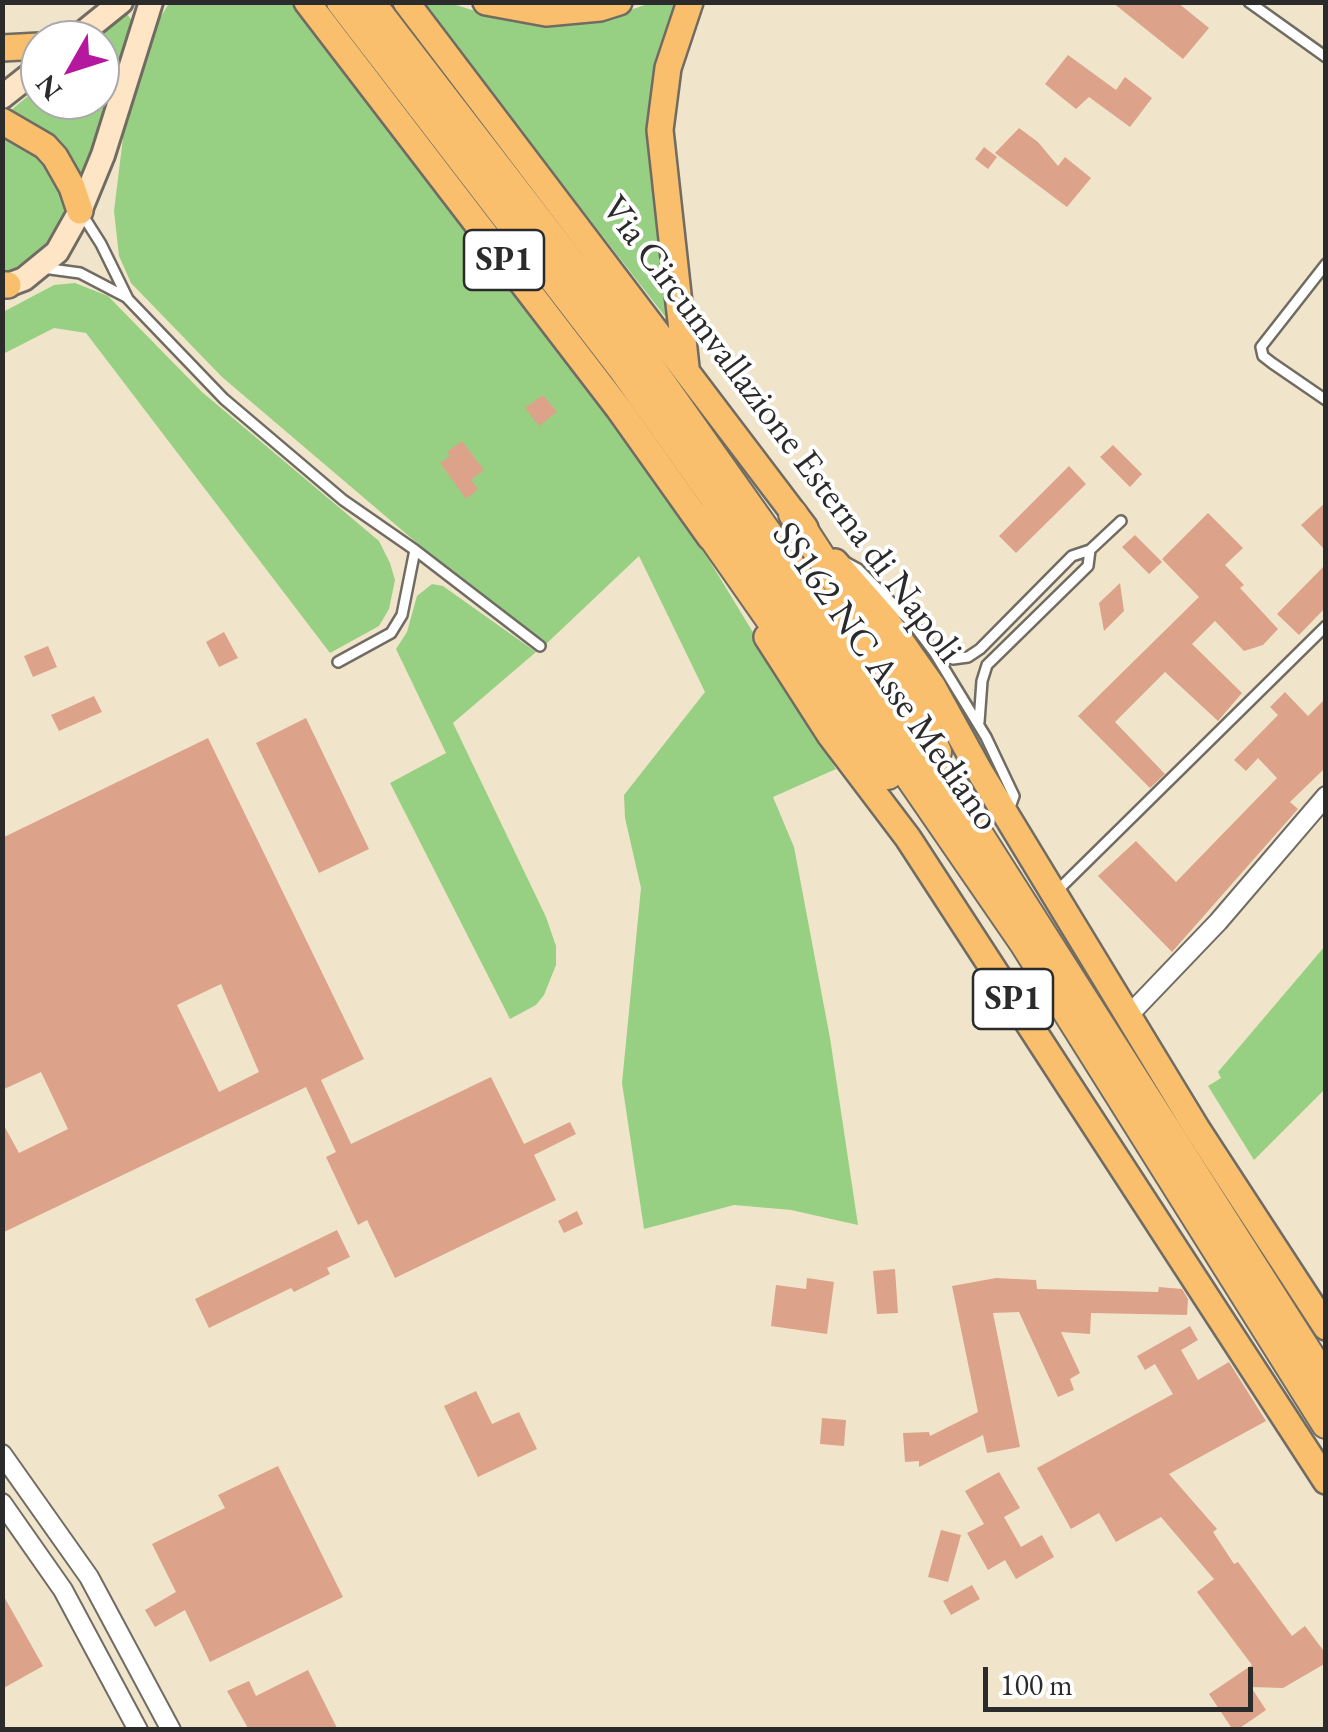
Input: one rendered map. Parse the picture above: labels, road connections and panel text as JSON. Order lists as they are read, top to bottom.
{
  "streets": {
    "highway": ["SS162 NC Asse Mediano"],
    "main road": ["SP1", "Via Circumvallazione Esterna di Napoli"]
  },
  "scale_bar": "100 m",
  "north": "bottom left"
}
